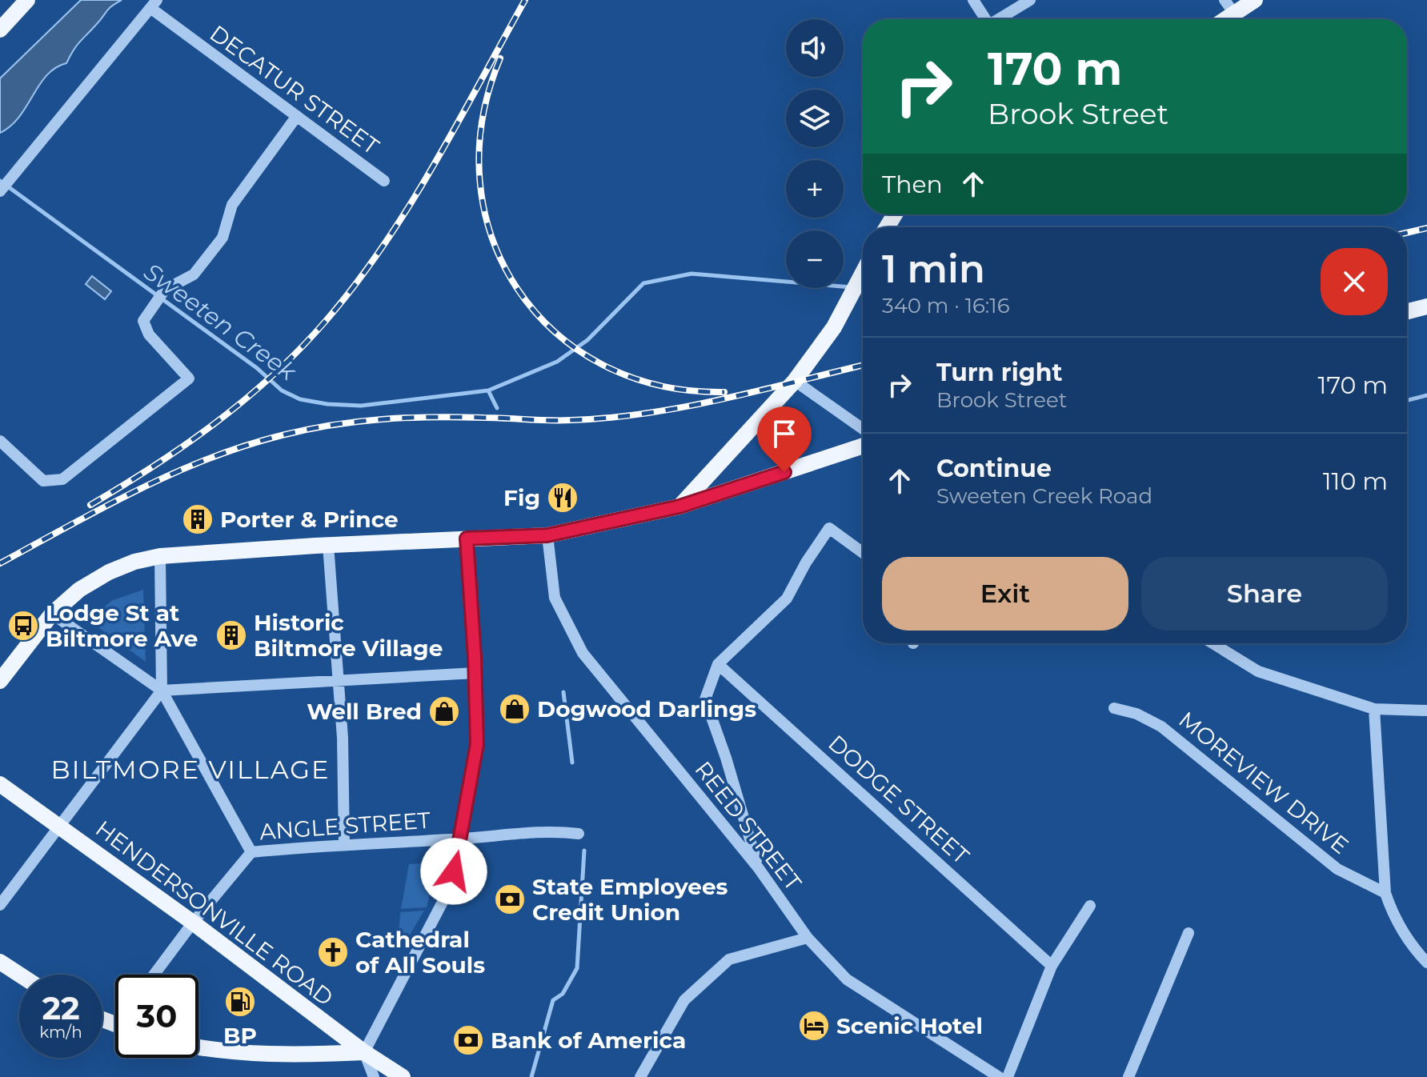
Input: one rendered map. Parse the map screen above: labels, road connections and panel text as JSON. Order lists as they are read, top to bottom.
{
  "streets": {
    "main road": ["HENDERSONVILLE ROAD"],
    "street": [
      "DECATUR STREET",
      "MOREVIEW DRIVE",
      "DODGE STREET",
      "ANGLE STREET",
      "REED STREET"
    ]
  },
  "crossings": [
    ["ANGLE STREET", "HENDERSONVILLE ROAD"]
  ],
  "districts": ["BILTMORE VILLAGE"],
  "water": ["Sweeten Creek"],
  "places": {
    "restaurant": ["Fig"],
    "building": ["Porter & Prince", "Historic Biltmore Village"],
    "bus stop": ["Lodge St at Biltmore Ave"],
    "shop": ["Dogwood Darlings", "Well Bred"],
    "bank": ["State Employees Credit Union", "Bank of America"],
    "church": ["Cathedral of All Souls"],
    "fuel station": ["BP"],
    "hotel": ["Scenic Hotel"]
  },
  "page": {
    "map_buttons": ["+", "−"],
    "turn": ["170 m", "Brook Street"],
    "then": "Then",
    "heading": ["1 min", "340 m · 16:16"],
    "list": [
      {
        "name": "Turn right",
        "note": "Brook Street",
        "value": "170 m"
      },
      {
        "name": "Continue",
        "note": "Sweeten Creek Road",
        "value": "110 m"
      }
    ],
    "buttons": ["Exit", "Share"],
    "speed": "22 km/h",
    "limit": "30"
  }
}
